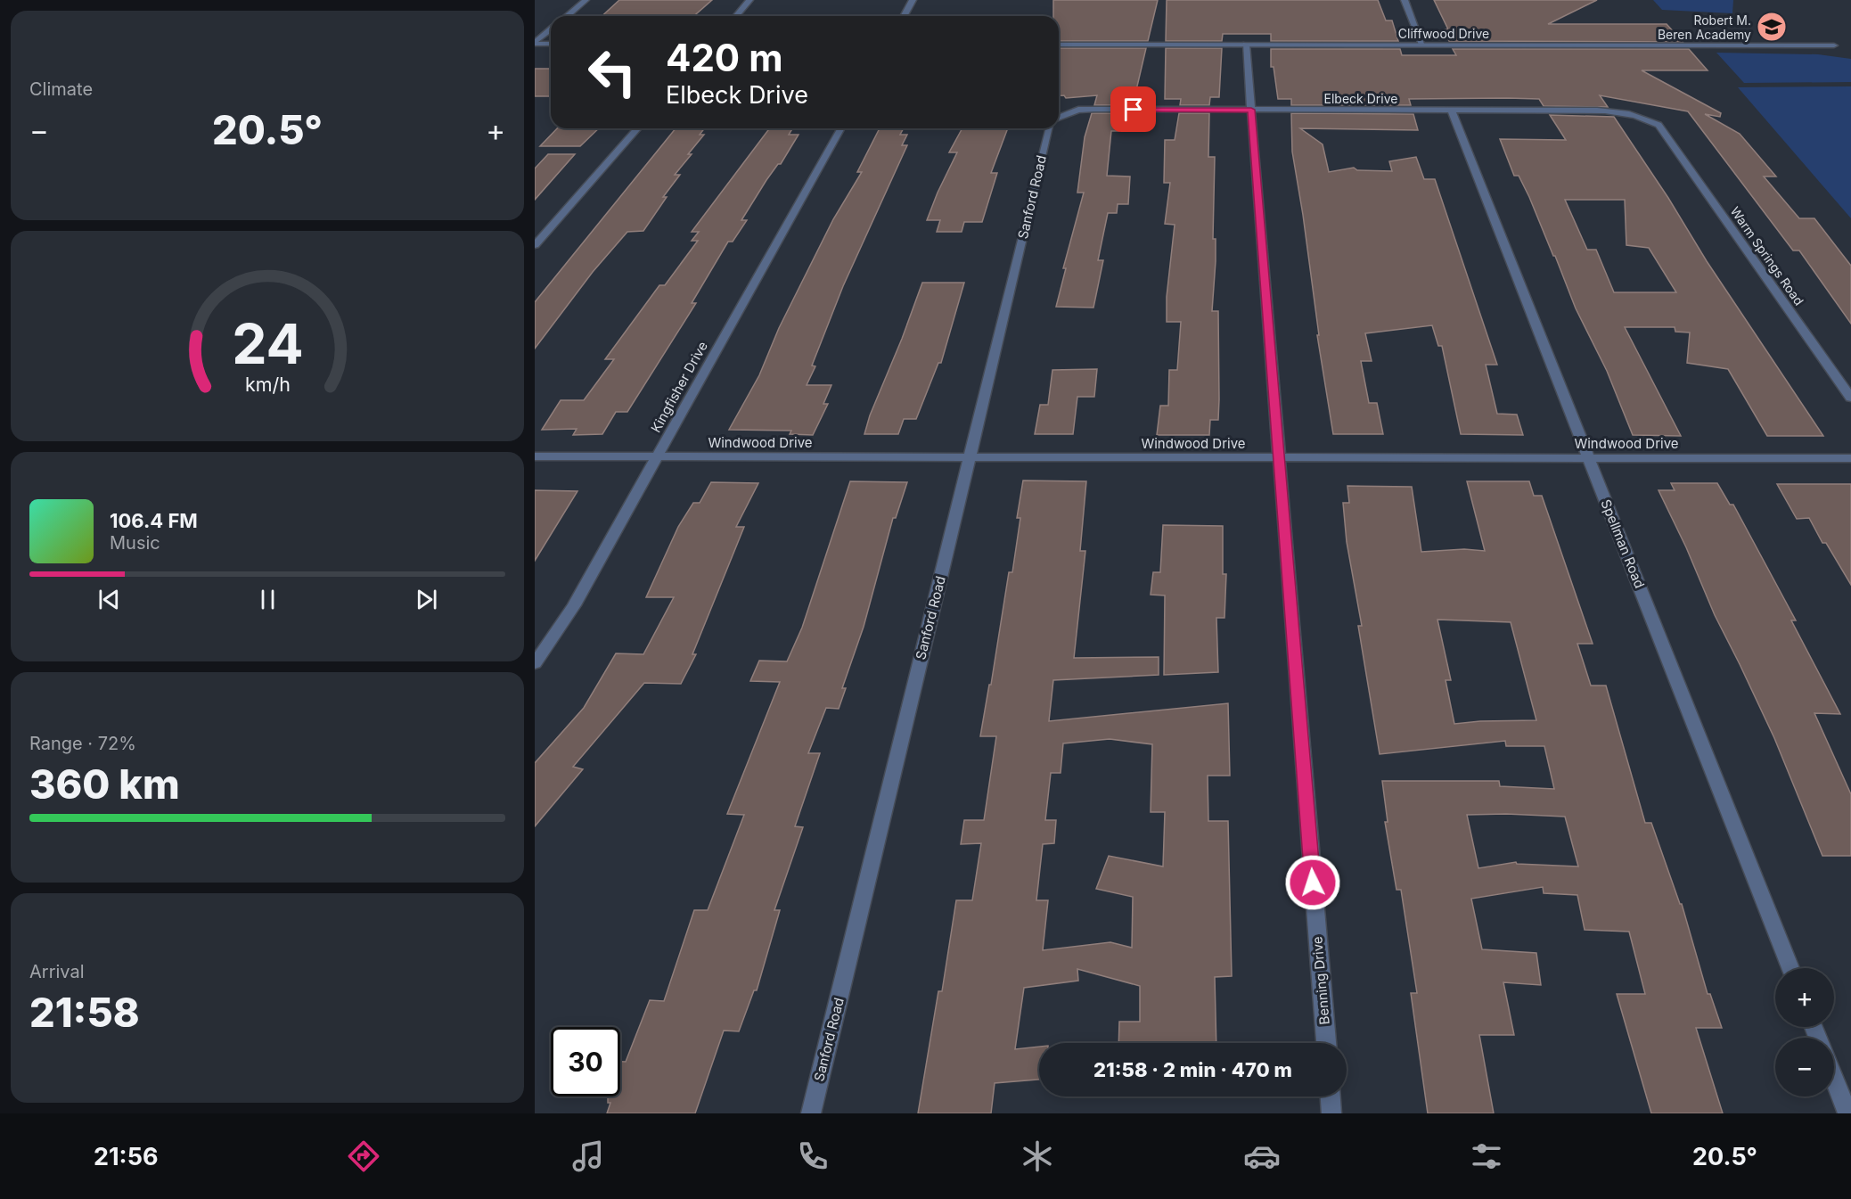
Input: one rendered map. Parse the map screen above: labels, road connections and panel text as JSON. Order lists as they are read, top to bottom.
{
  "streets": {
    "street": [
      "Cliffwood Drive",
      "Elbeck Drive",
      "Sanford Road",
      "Warm Springs Road",
      "Kingfisher Drive",
      "Windwood Drive",
      "Spellman Road",
      "Benning Drive"
    ]
  },
  "crossings": [
    ["Cliffwood Drive", "Benning Drive"],
    ["Elbeck Drive", "Warm Springs Road"],
    ["Elbeck Drive", "Spellman Road"],
    ["Elbeck Drive", "Benning Drive"],
    ["Sanford Road", "Windwood Drive"],
    ["Kingfisher Drive", "Windwood Drive"],
    ["Windwood Drive", "Spellman Road"],
    ["Windwood Drive", "Benning Drive"]
  ],
  "places": {
    "school or university": ["Robert M. Beren Academy"]
  },
  "page": {
    "tile": [
      "Climate",
      ["Range · 72%", "360 km"],
      ["Arrival", "21:58"]
    ],
    "turn": ["420 m", "Elbeck Drive"],
    "heat": ["−", "20.5°", "+"],
    "song": ["106.4 FM", "Music"],
    "map_buttons": ["+", "−"],
    "limit": "30",
    "trip": "21:58 · 2 min · 470 m",
    "tabs": ["21:56", "20.5°"],
    "gauge": ["24", "km/h"]
  }
}
